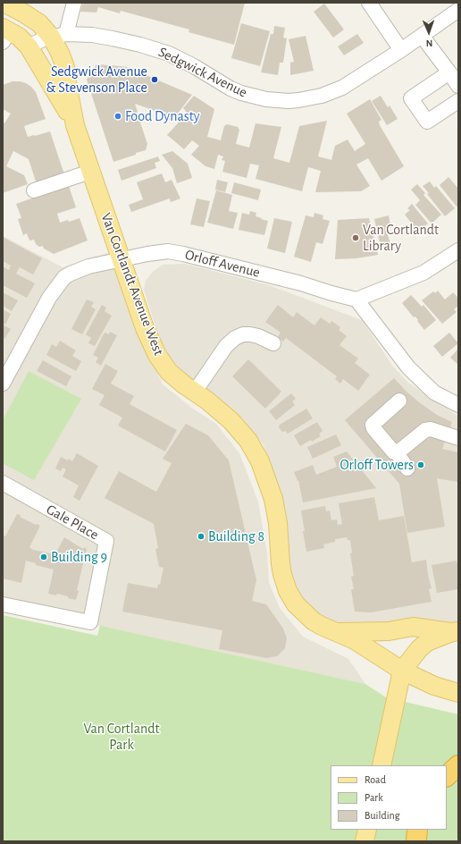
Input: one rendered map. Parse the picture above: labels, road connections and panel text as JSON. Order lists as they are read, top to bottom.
{
  "streets": {
    "main road": ["Van Cortlandt Avenue West"],
    "street": ["Sedgwick Avenue", "Orloff Avenue", "Gale Place"]
  },
  "crossings": [
    ["Sedgwick Avenue", "Van Cortlandt Avenue West"],
    ["Orloff Avenue", "Van Cortlandt Avenue West"]
  ],
  "parks": ["Van Cortlandt Park"],
  "places": [
    "Sedgwick Avenue & Stevenson Place",
    "Food Dynasty",
    "Van Cortlandt Library",
    "Orloff Towers",
    "Building 8",
    "Building 9"
  ],
  "legend": ["Road", "Park", "Building"],
  "north": "bottom"
}
